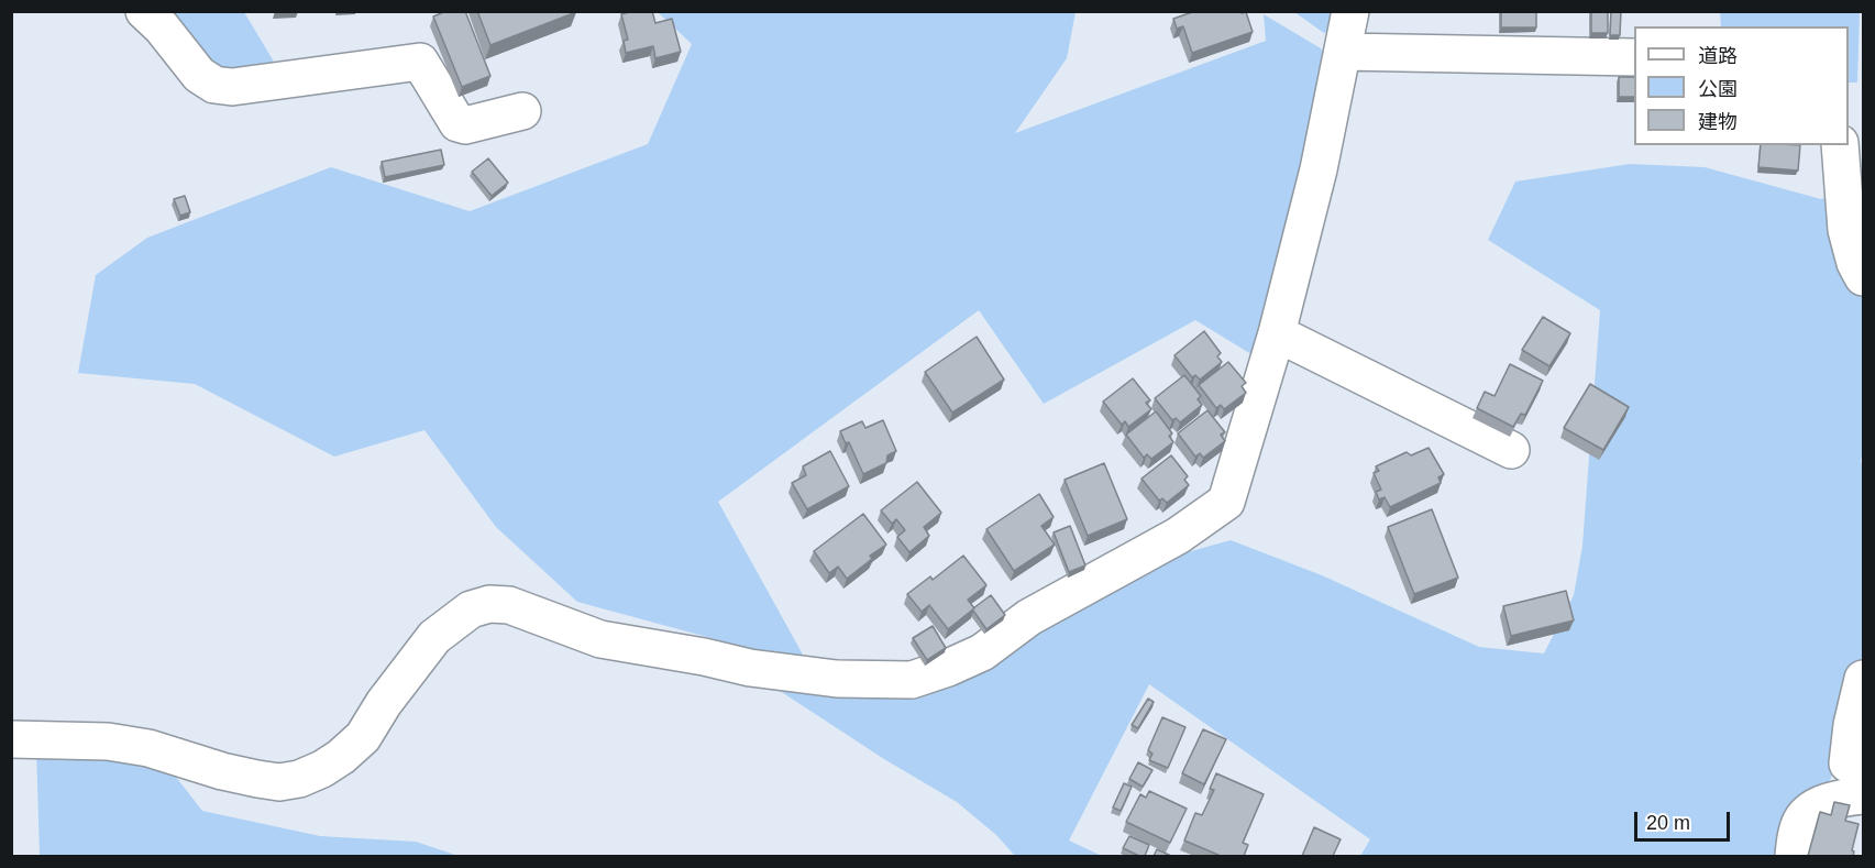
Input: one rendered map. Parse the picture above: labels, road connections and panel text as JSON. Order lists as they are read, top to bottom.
{
  "legend": ["道路", "公園", "建物"],
  "scale_bar": "20 m"
}
